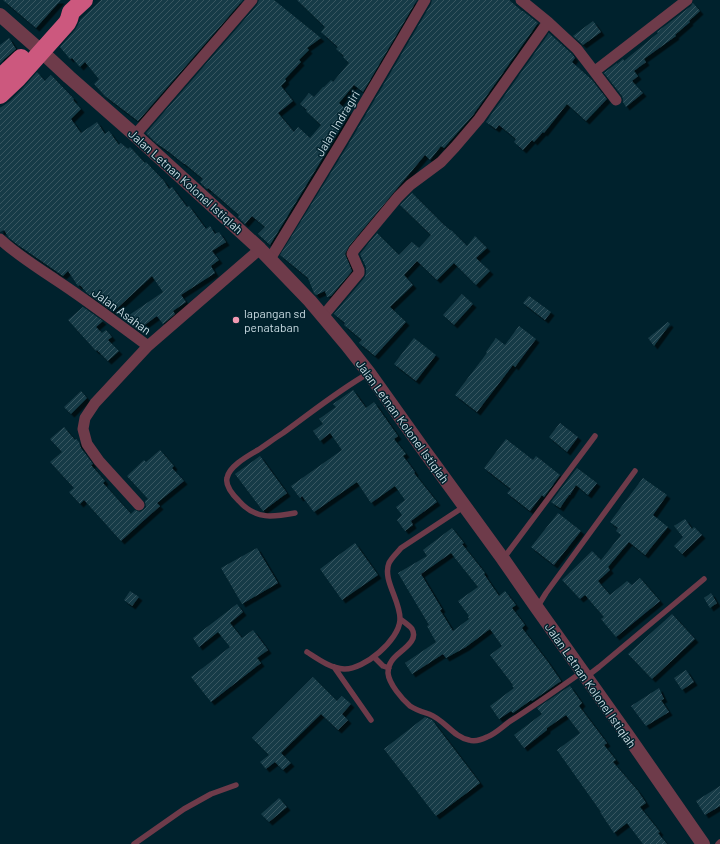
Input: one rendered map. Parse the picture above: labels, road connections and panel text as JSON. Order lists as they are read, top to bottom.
{
  "streets": {
    "street": ["Jalan Indragiri", "Jalan Letnan Kolonel Istiqlah", "Jalan Asahan"]
  },
  "crossings": [
    ["Jalan Indragiri", "Jalan Letnan Kolonel Istiqlah"],
    ["Jalan Indragiri", "Jalan Asahan"],
    ["Jalan Letnan Kolonel Istiqlah", "Jalan Asahan"]
  ],
  "places": ["lapangan sd penataban"]
}
